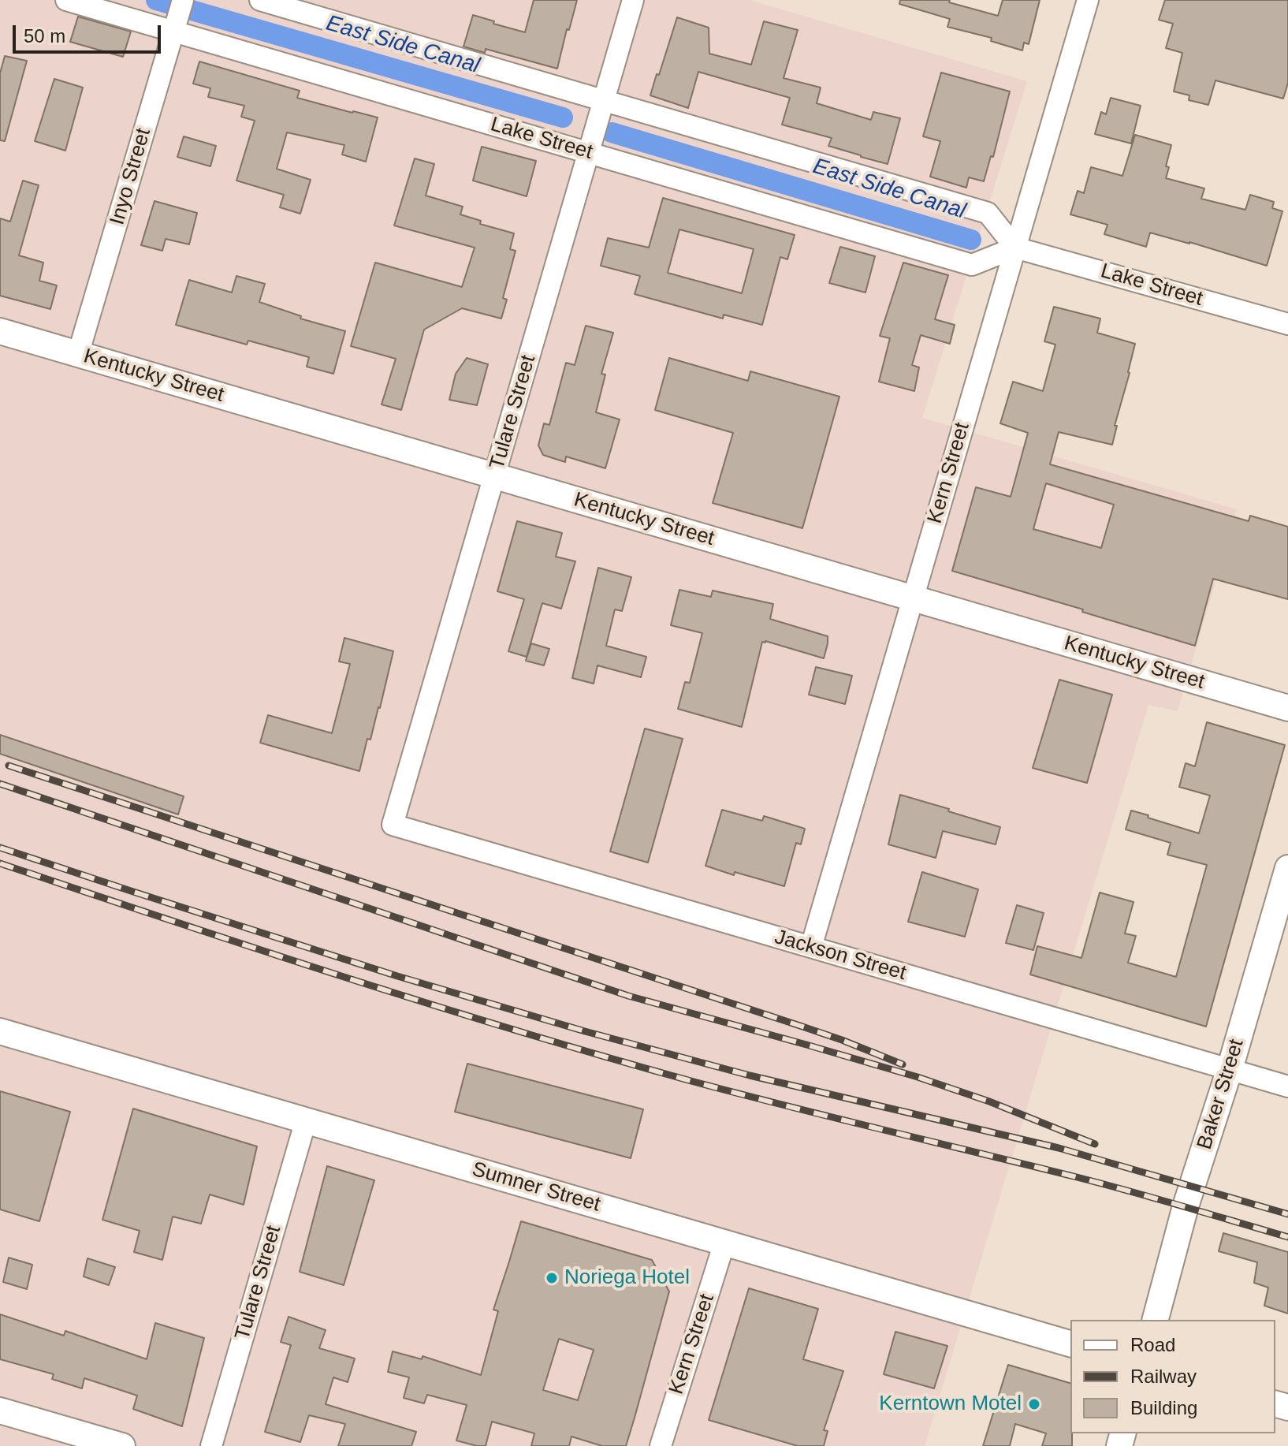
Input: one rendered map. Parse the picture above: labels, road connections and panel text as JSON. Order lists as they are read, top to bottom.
{
  "streets": {
    "street": [
      "Lake Street",
      "Inyo Street",
      "Kentucky Street",
      "Tulare Street",
      "Kern Street",
      "Jackson Street",
      "Baker Street",
      "Sumner Street"
    ]
  },
  "crossings": [
    ["Lake Street", "Inyo Street"],
    ["Lake Street", "Tulare Street"],
    ["Lake Street", "Kern Street"],
    ["Inyo Street", "Kentucky Street"],
    ["Kentucky Street", "Tulare Street"],
    ["Kentucky Street", "Kern Street"],
    ["Tulare Street", "Jackson Street"],
    ["Tulare Street", "Sumner Street"],
    ["Kern Street", "Jackson Street"],
    ["Kern Street", "Sumner Street"],
    ["Jackson Street", "Baker Street"]
  ],
  "water": ["East Side Canal"],
  "places": ["Noriega Hotel", "Kerntown Motel"],
  "legend": ["Road", "Railway", "Building"],
  "scale_bar": "50 m"
}
